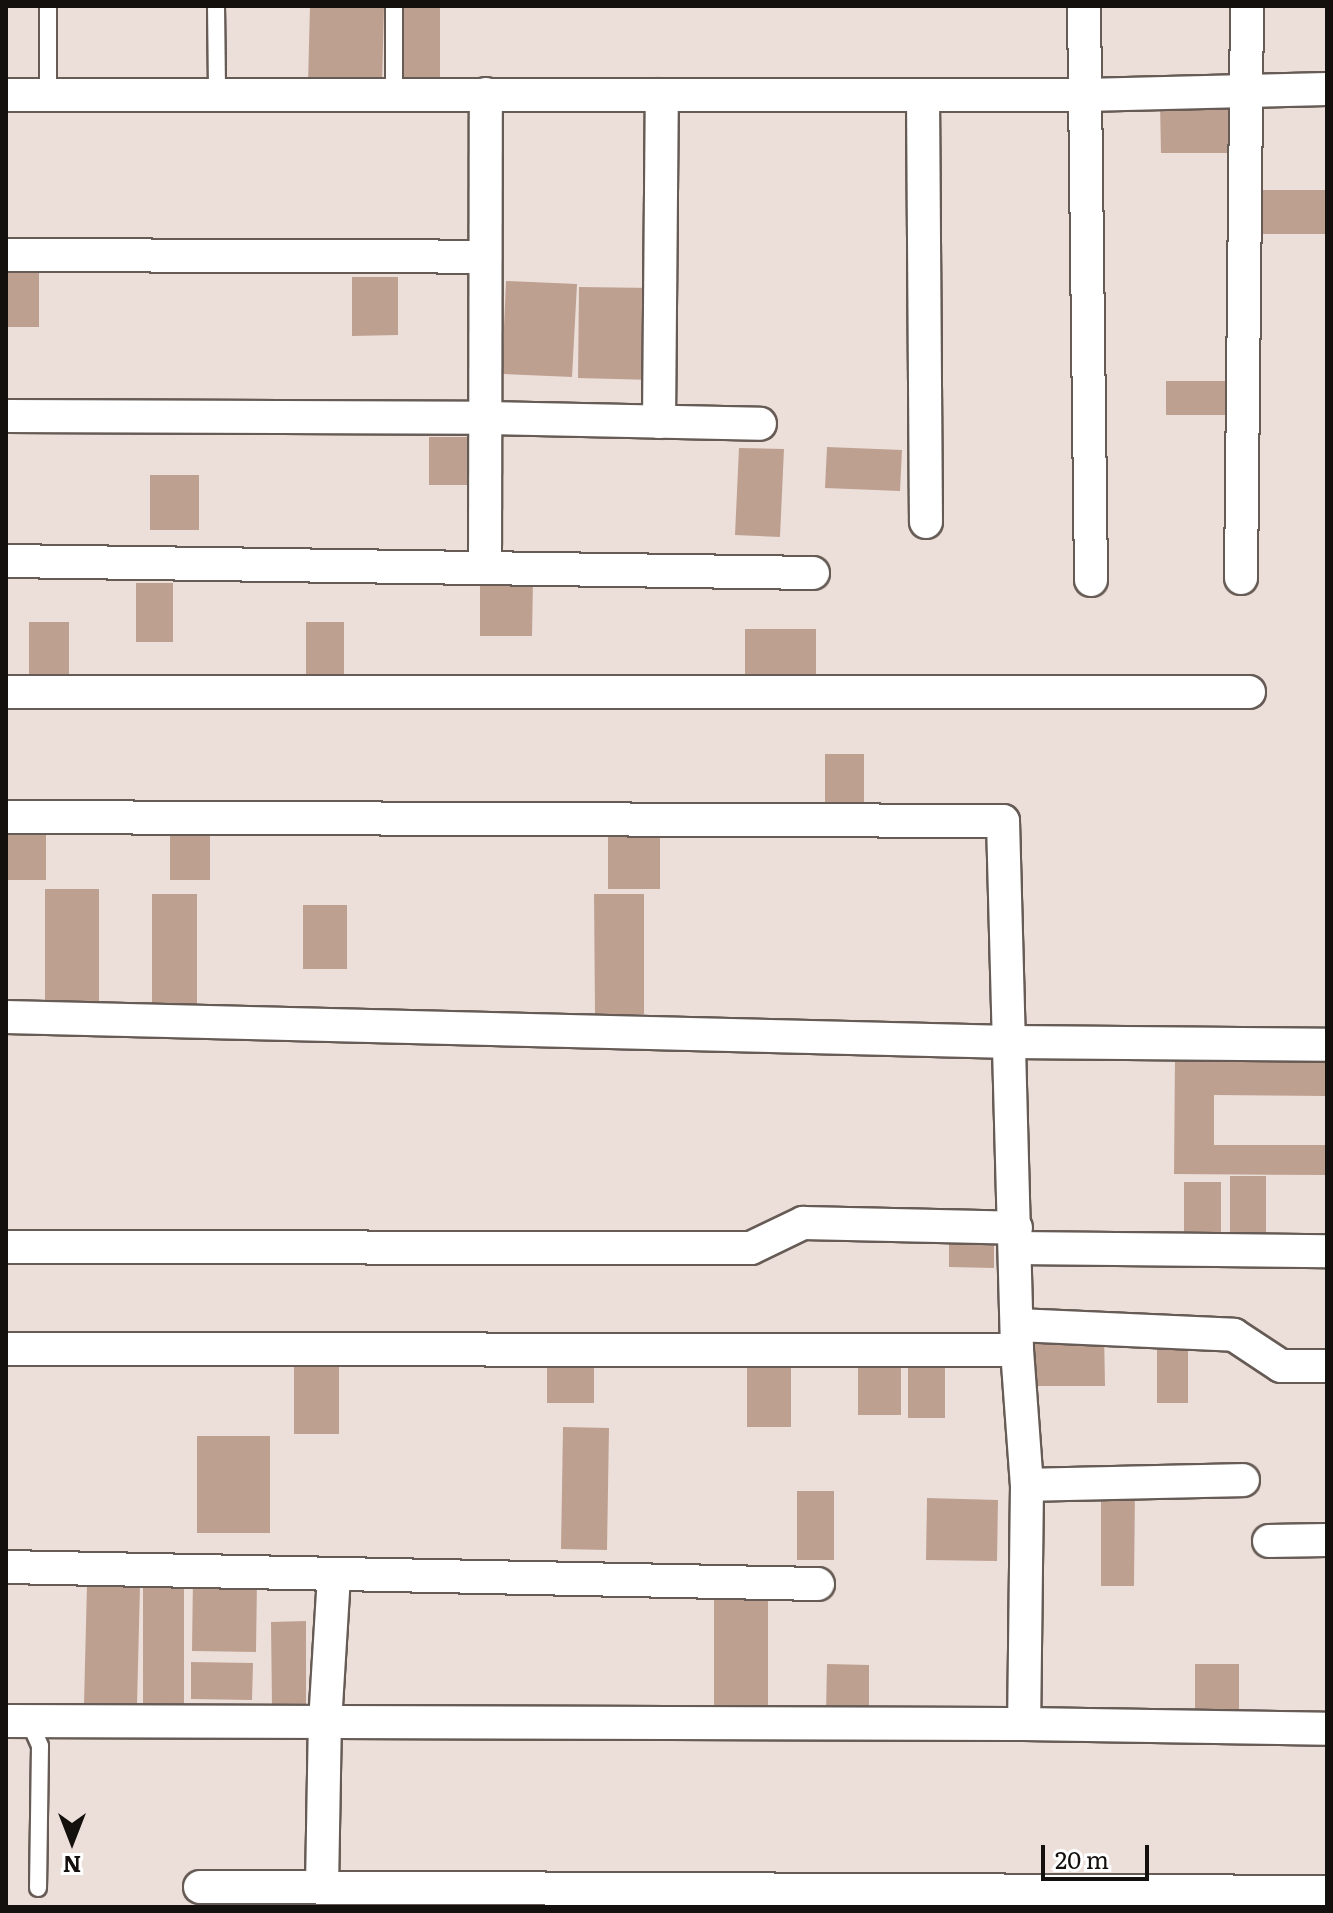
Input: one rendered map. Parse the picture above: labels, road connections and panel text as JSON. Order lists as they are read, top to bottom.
{
  "scale_bar": "20 m",
  "north": "bottom"
}
